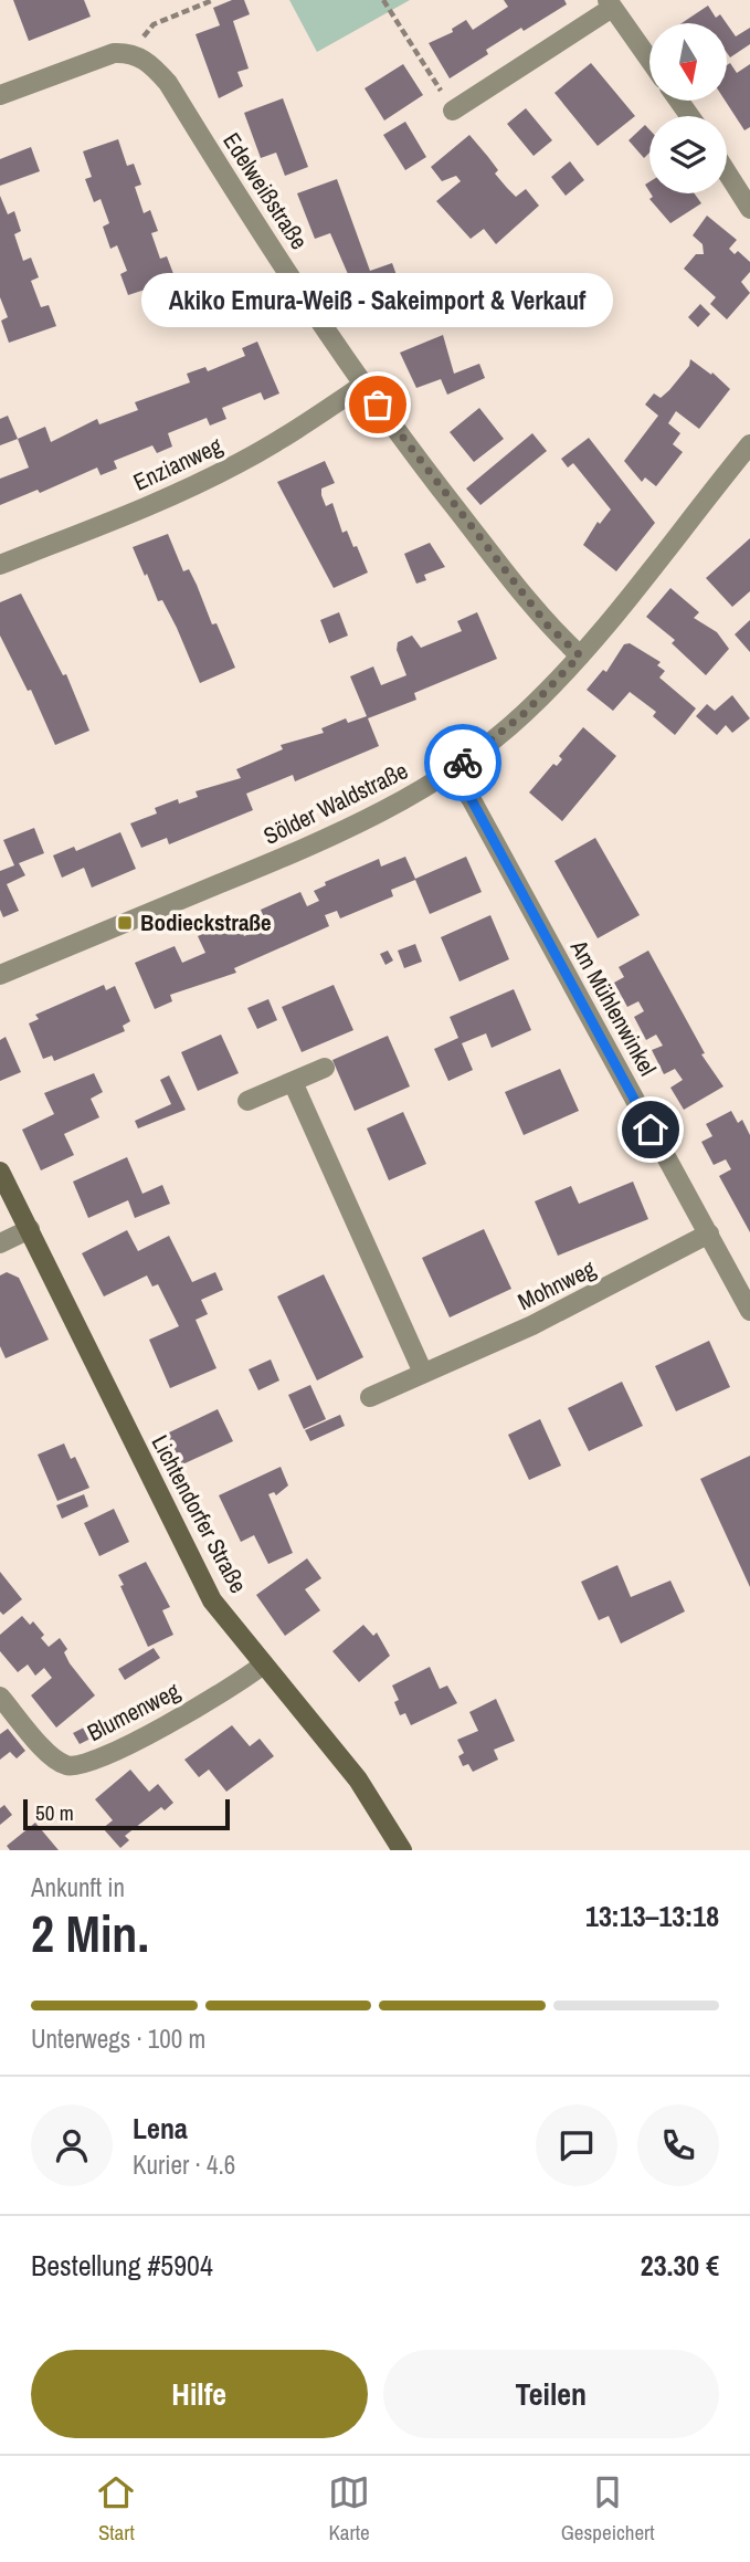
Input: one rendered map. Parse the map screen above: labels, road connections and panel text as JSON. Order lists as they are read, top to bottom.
{
  "streets": {
    "main road": ["Lichtendorfer Straße"],
    "street": [
      "Edelweißstraße",
      "Enzianweg",
      "Sölder Waldstraße",
      "Am Mühlenwinkel",
      "Mohnweg",
      "Blumenweg"
    ]
  },
  "crossings": [
    ["Edelweißstraße", "Enzianweg"],
    ["Edelweißstraße", "Sölder Waldstraße"],
    ["Sölder Waldstraße", "Am Mühlenwinkel"],
    ["Am Mühlenwinkel", "Mohnweg"],
    ["Lichtendorfer Straße", "Blumenweg"]
  ],
  "places": {
    "other": ["Akiko Emura-Weiß - Sakeimport & Verkauf"],
    "transit": ["Bodieckstraße"]
  },
  "scale_bar": "50 m",
  "north": "bottom",
  "page": {
    "bubble": "Akiko Emura-Weiß - Sakeimport & Verkauf",
    "scale": "50 m",
    "heading": ["2 Min.", "Ankunft in", "13:13–13:18"],
    "panel": [
      "Lena",
      "Kurier · 4.6",
      "Bestellung #5904",
      "23.30 €"
    ],
    "bar": "Unterwegs · 100 m",
    "buttons": ["Hilfe", "Teilen"],
    "tabs": ["Start", "Karte", "Gespeichert"]
  }
}
